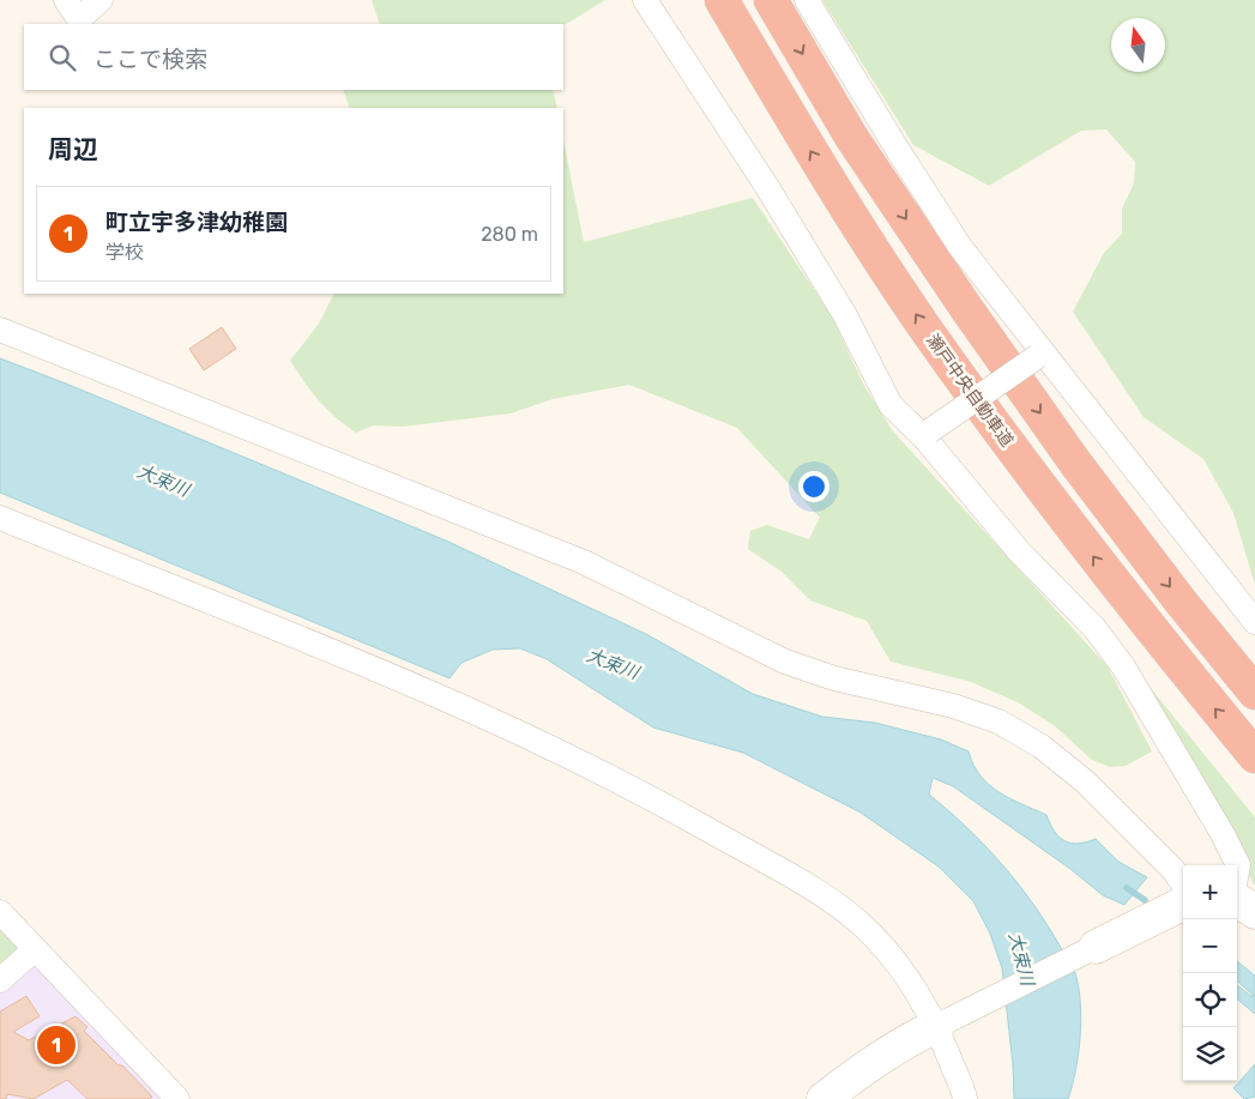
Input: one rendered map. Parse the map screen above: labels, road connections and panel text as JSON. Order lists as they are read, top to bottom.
{
  "streets": {
    "highway": ["瀬戸中央自動車道"]
  },
  "water": ["大束川"],
  "north": "top",
  "page": {
    "search": "ここで検索",
    "heading": "周辺",
    "list": [
      {
        "mark": "1",
        "name": "町立宇多津幼稚園",
        "note": "学校",
        "value": "280 m"
      }
    ],
    "map_buttons": ["+", "−"],
    "pins": "1"
  }
}
